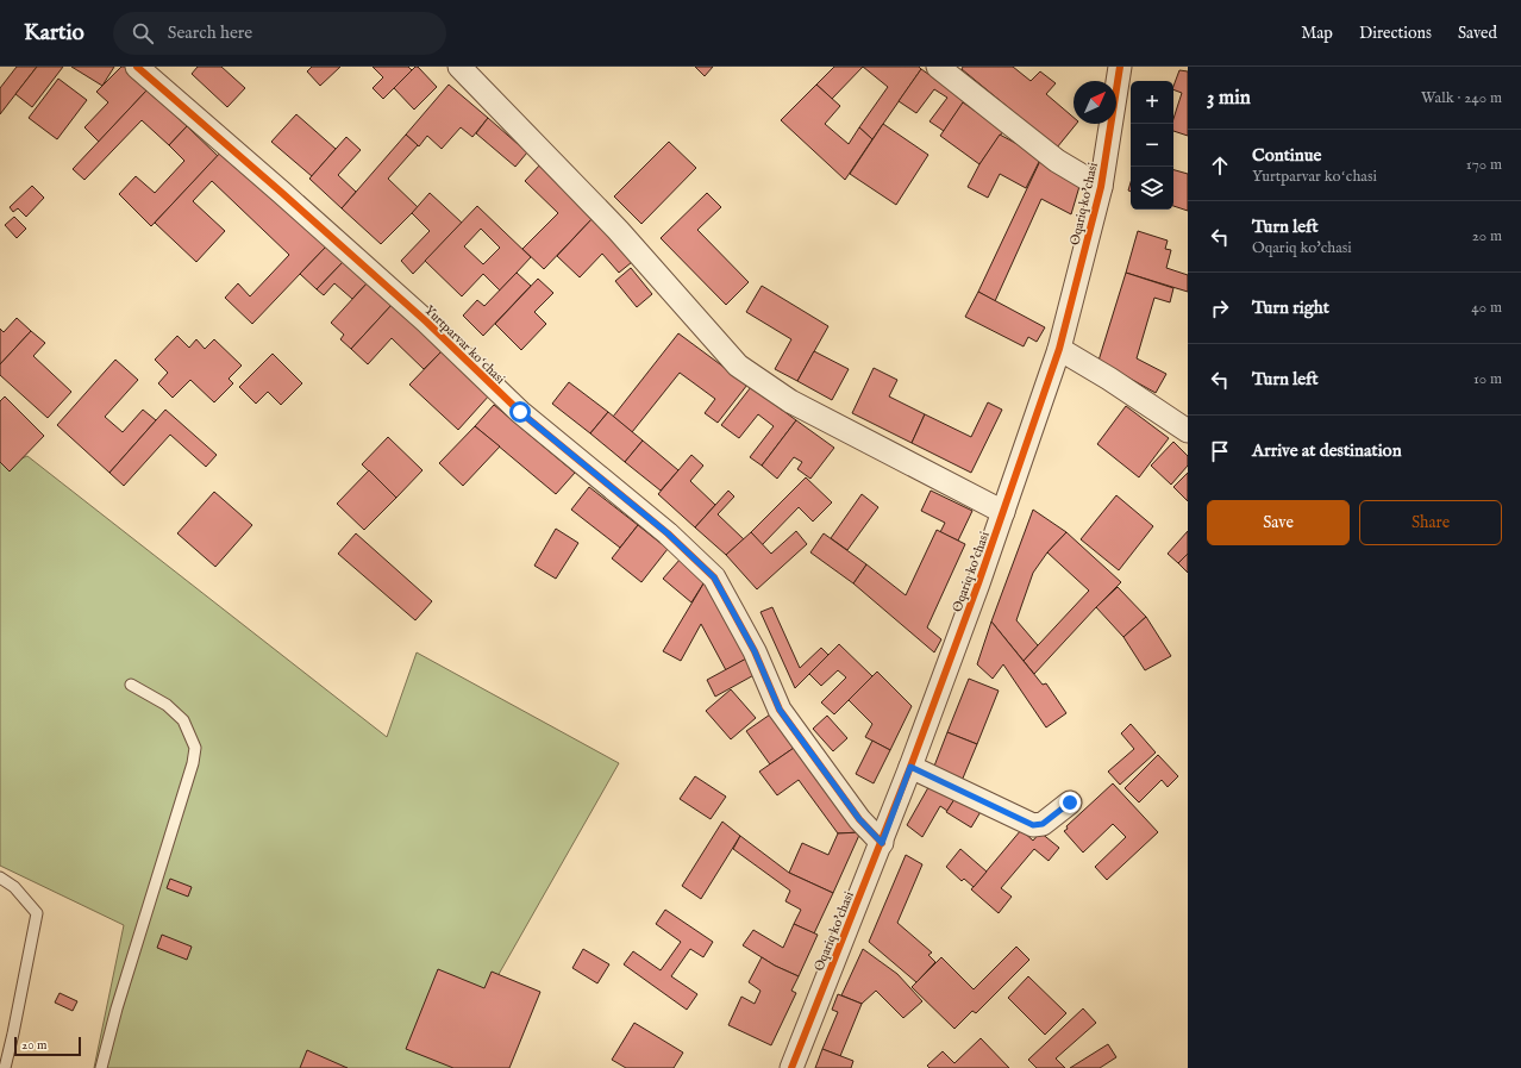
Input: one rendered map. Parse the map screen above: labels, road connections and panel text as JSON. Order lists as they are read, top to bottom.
{
  "streets": {
    "street": ["Oqariq ko'chasi", "Yurtparvar koʻchasi"]
  },
  "crossings": [
    ["Oqariq ko'chasi", "Yurtparvar koʻchasi"]
  ],
  "scale_bar": "20 m",
  "north": "top right",
  "page": {
    "header": "Kartio",
    "search": "Search here",
    "nav": ["Map", "Directions", "Saved"],
    "heading": ["3 min", "Walk · 240 m"],
    "map_buttons": ["+", "−"],
    "list": [
      ["Continue", "Yurtparvar koʻchasi", "170 m"],
      ["Turn left", "Oqariq ko'chasi", "20 m"],
      ["Turn right", "40 m"],
      ["Turn left", "10 m"],
      "Arrive at destination"
    ],
    "buttons": ["Save", "Share"],
    "scale": "20 m"
  }
}
